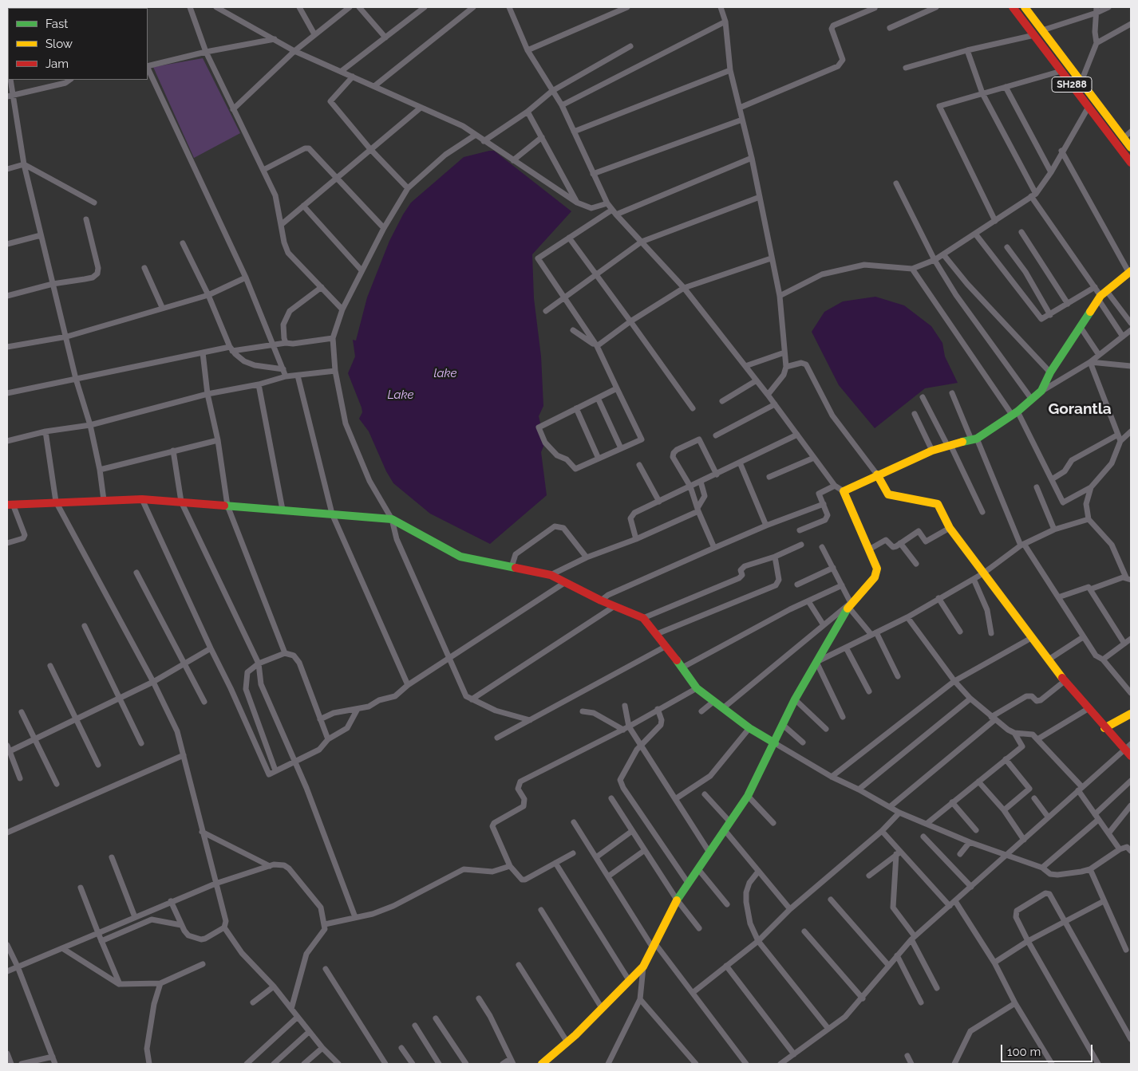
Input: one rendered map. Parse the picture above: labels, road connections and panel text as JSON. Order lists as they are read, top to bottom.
{
  "streets": {
    "street": ["SH288"]
  },
  "districts": ["Gorantla"],
  "water": ["lake", "Lake"],
  "legend": ["Fast", "Slow", "Jam"],
  "scale_bar": "100 m"
}
